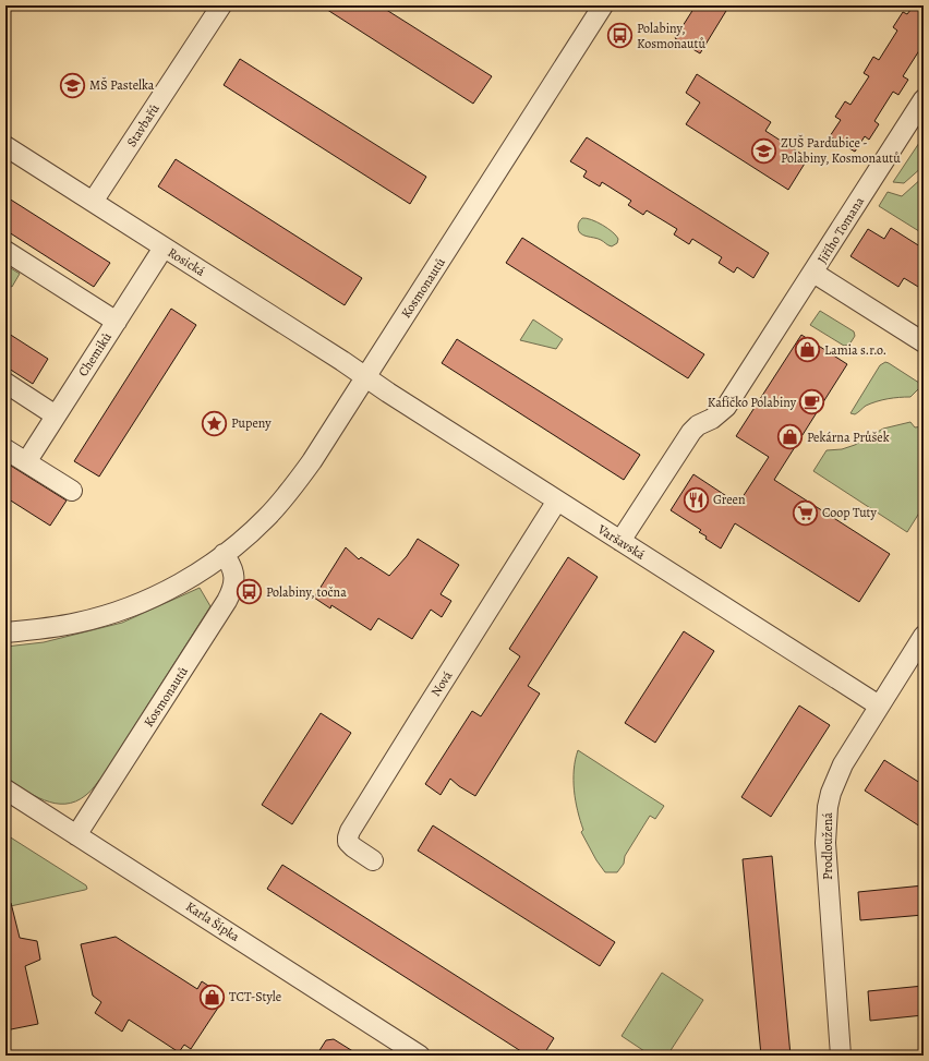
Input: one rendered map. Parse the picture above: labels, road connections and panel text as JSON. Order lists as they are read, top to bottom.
{
  "streets": {
    "street": [
      "Stavbařů",
      "Jiřího Tomana",
      "Rosická",
      "Kosmonautů",
      "Chemiků",
      "Varšavská",
      "Nová",
      "Prodloužená",
      "Karla Šípka"
    ]
  },
  "crossings": [
    ["Stavbařů", "Rosická"],
    ["Rosická", "Kosmonautů"],
    ["Rosická", "Chemiků"],
    ["Rosická", "Varšavská"],
    ["Kosmonautů", "Varšavská"],
    ["Kosmonautů", "Karla Šípka"],
    ["Varšavská", "Nová"],
    ["Varšavská", "Prodloužená"]
  ],
  "places": {
    "bus stop": ["Polabiny, Kosmonautů", "Polabiny, točna"],
    "school or university": ["MŠ Pastelka", "ZUŠ Pardubice - Polabiny, Kosmonautů"],
    "shop": ["Lamia s.r.o.", "Pekárna Průšek", "TCT-Style"],
    "cafe": ["Kafíčko Polabiny"],
    "place": ["Pupeny"],
    "restaurant": ["Green"],
    "supermarket": ["Coop Tuty"]
  }
}
